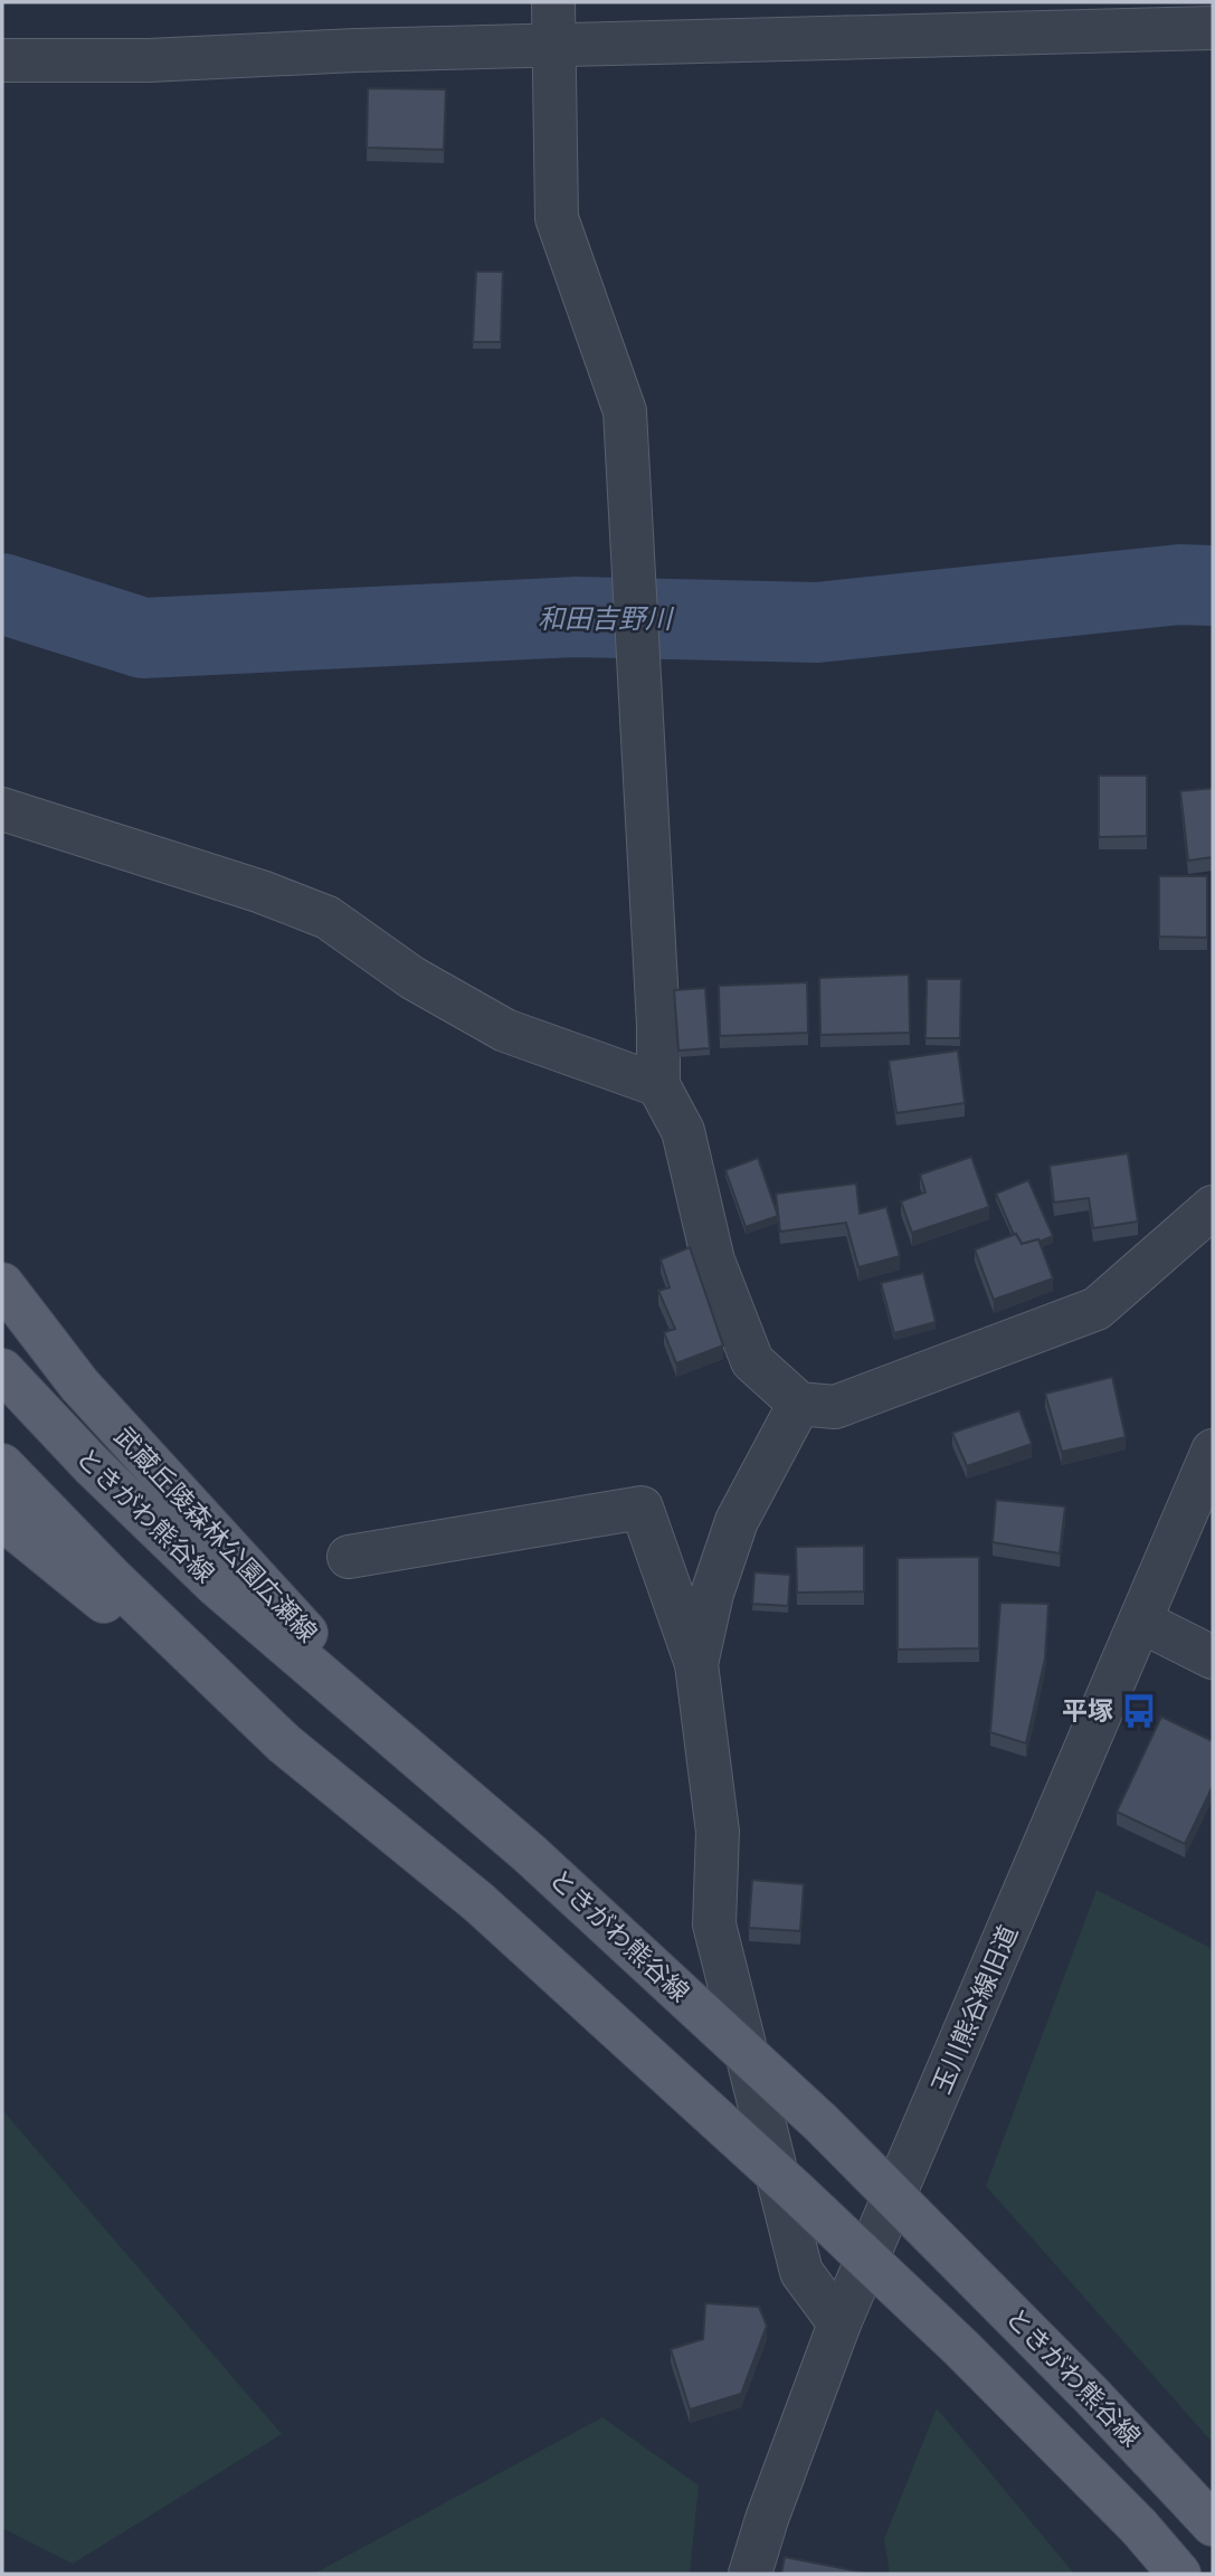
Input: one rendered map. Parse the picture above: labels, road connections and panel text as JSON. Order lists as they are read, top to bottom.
{
  "streets": {
    "main road": ["ときがわ熊谷線", "武蔵丘陵森林公園広瀬線"],
    "street": ["玉川熊谷線旧道"]
  },
  "crossings": [
    ["ときがわ熊谷線", "武蔵丘陵森林公園広瀬線"]
  ],
  "water": ["和田吉野川"],
  "places": {
    "bus stop": ["平塚"]
  }
}
